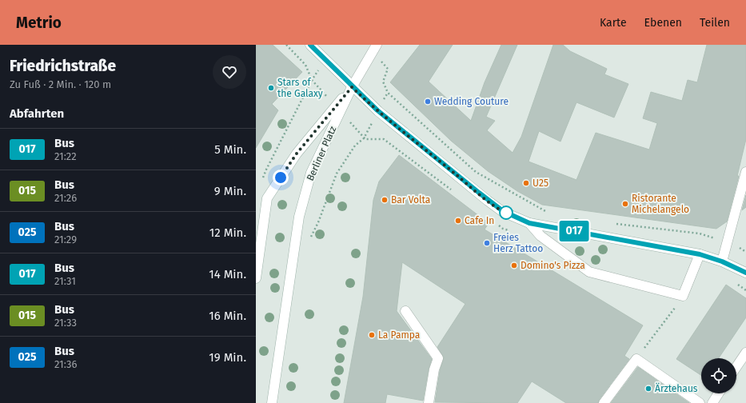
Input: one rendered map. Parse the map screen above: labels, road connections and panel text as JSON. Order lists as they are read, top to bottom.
{
  "streets": {
    "street": ["Berliner Platz"]
  },
  "places": [
    "Stars of the Galaxy",
    "Wedding Couture",
    "U25",
    "Bar Volta",
    "Ristorante Michelangelo",
    "Cafe In",
    "Freies Herz Tattoo",
    "Domino's Pizza",
    "La Pampa",
    "Ärztehaus"
  ],
  "lines": ["bus line 017"],
  "page": {
    "header": "Metrio",
    "nav": ["Karte", "Ebenen", "Teilen"],
    "heading": [
      ["Friedrichstraße", "Zu Fuß · 2 Min. · 120 m"],
      "Abfahrten"
    ],
    "on_map": "017",
    "list": [
      {
        "mark": "017",
        "name": "Bus",
        "note": "21:22",
        "value": "5 Min."
      },
      {
        "mark": "015",
        "name": "Bus",
        "note": "21:26",
        "value": "9 Min."
      },
      {
        "mark": "025",
        "name": "Bus",
        "note": "21:29",
        "value": "12 Min."
      },
      {
        "mark": "017",
        "name": "Bus",
        "note": "21:31",
        "value": "14 Min."
      },
      {
        "mark": "015",
        "name": "Bus",
        "note": "21:33",
        "value": "16 Min."
      },
      {
        "mark": "025",
        "name": "Bus",
        "note": "21:36",
        "value": "19 Min."
      }
    ]
  }
}
